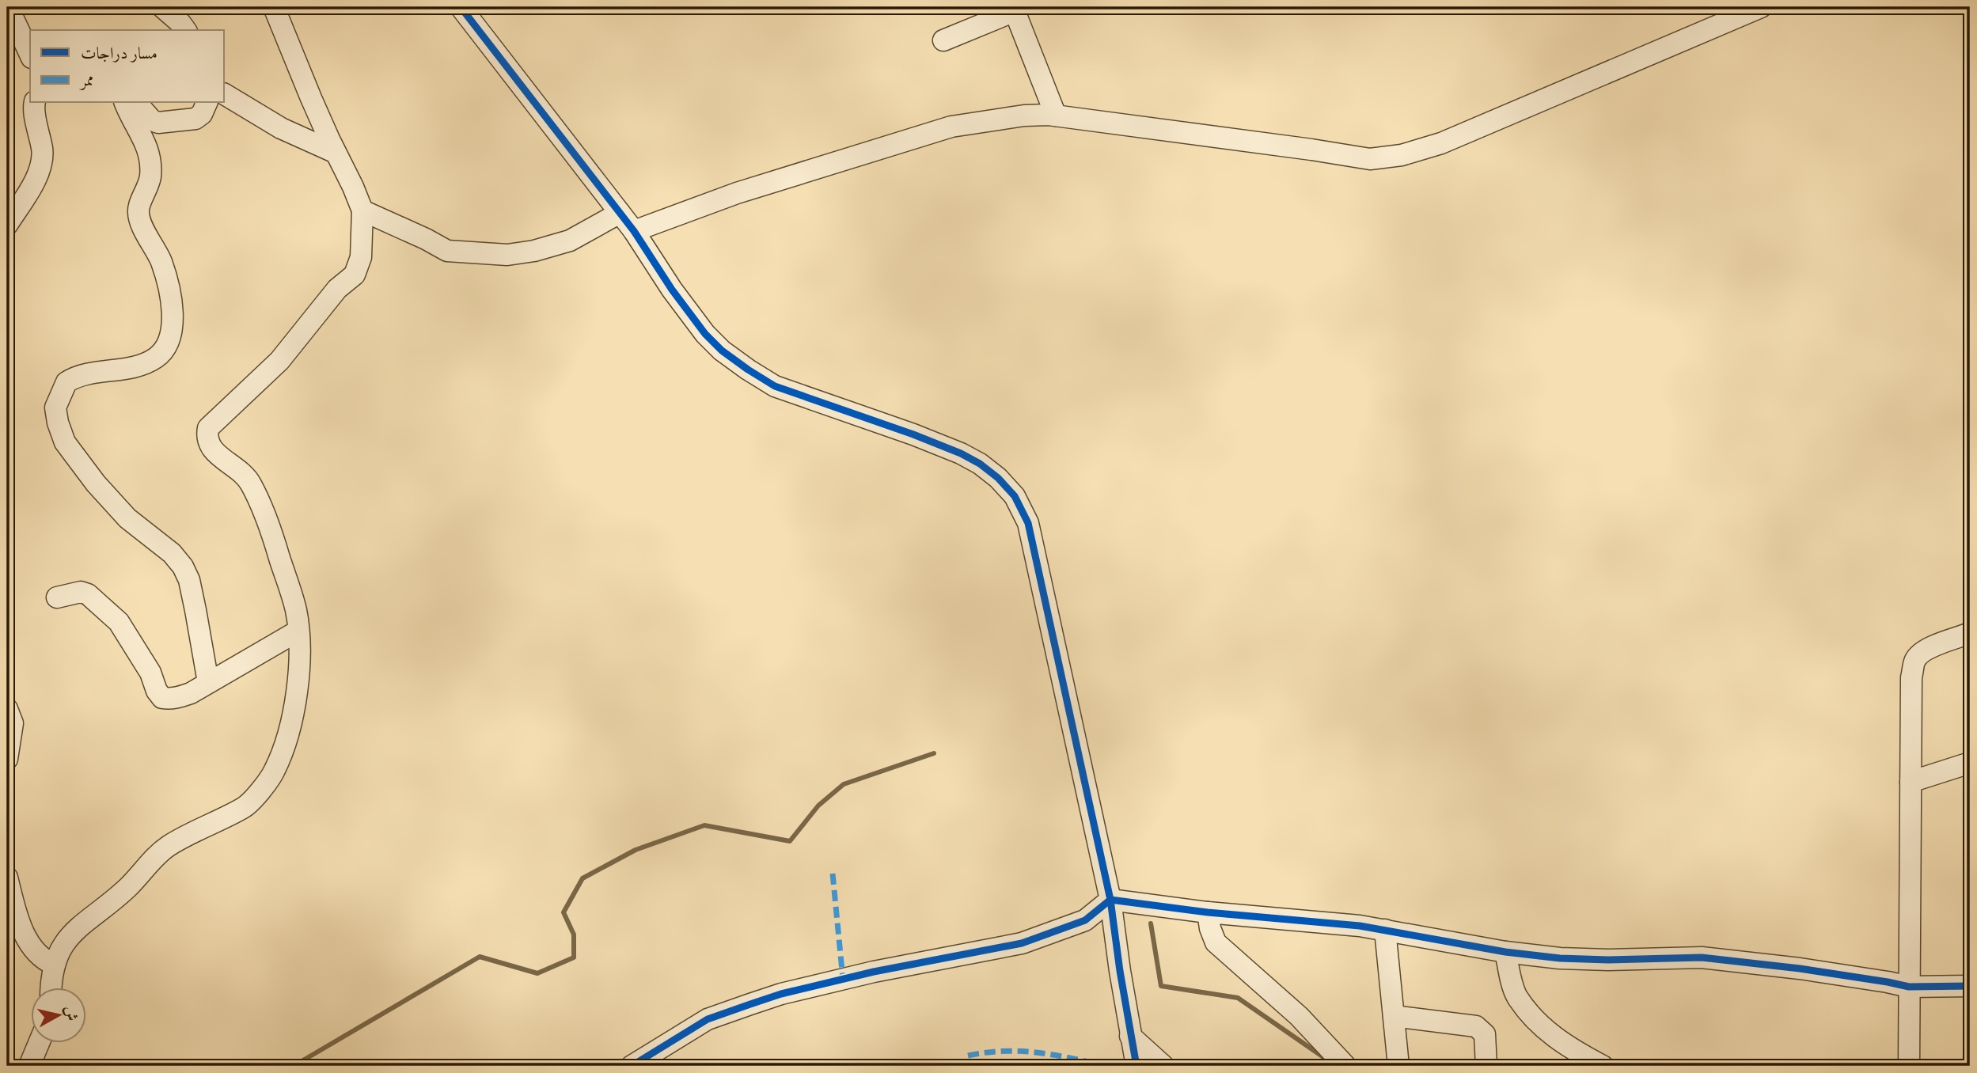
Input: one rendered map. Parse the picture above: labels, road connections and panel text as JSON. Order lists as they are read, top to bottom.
{
  "legend": ["مسار دراجات", "ممر"],
  "north": "right"
}
